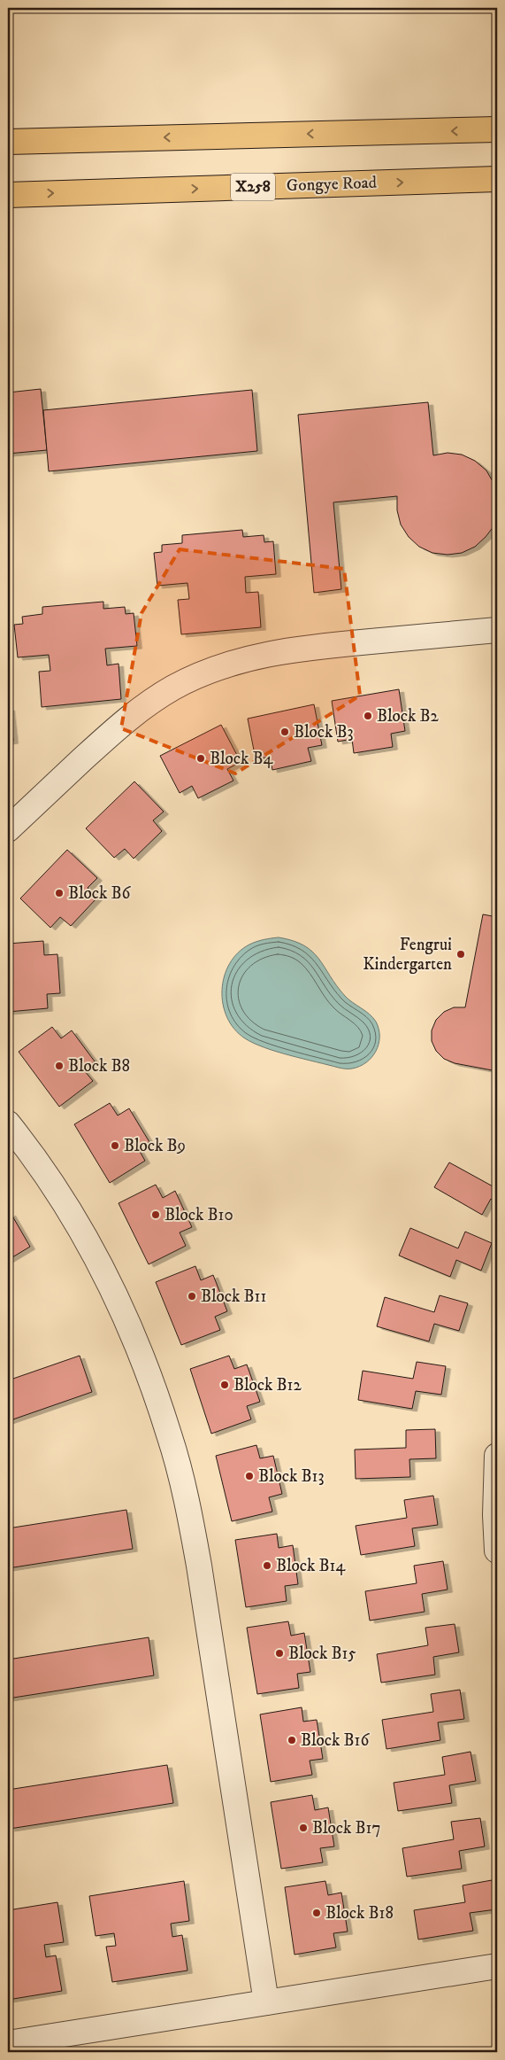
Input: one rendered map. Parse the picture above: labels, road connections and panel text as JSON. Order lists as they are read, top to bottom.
{
  "streets": {
    "main road": ["Gongye Road", "X258"]
  },
  "places": [
    "Block B2",
    "Block B3",
    "Block B4",
    "Block B6",
    "Fengrui Kindergarten",
    "Block B8",
    "Block B9",
    "Block B10",
    "Block B11",
    "Block B12",
    "Block B13",
    "Block B14",
    "Block B15",
    "Block B16",
    "Block B17",
    "Block B18"
  ]
}
